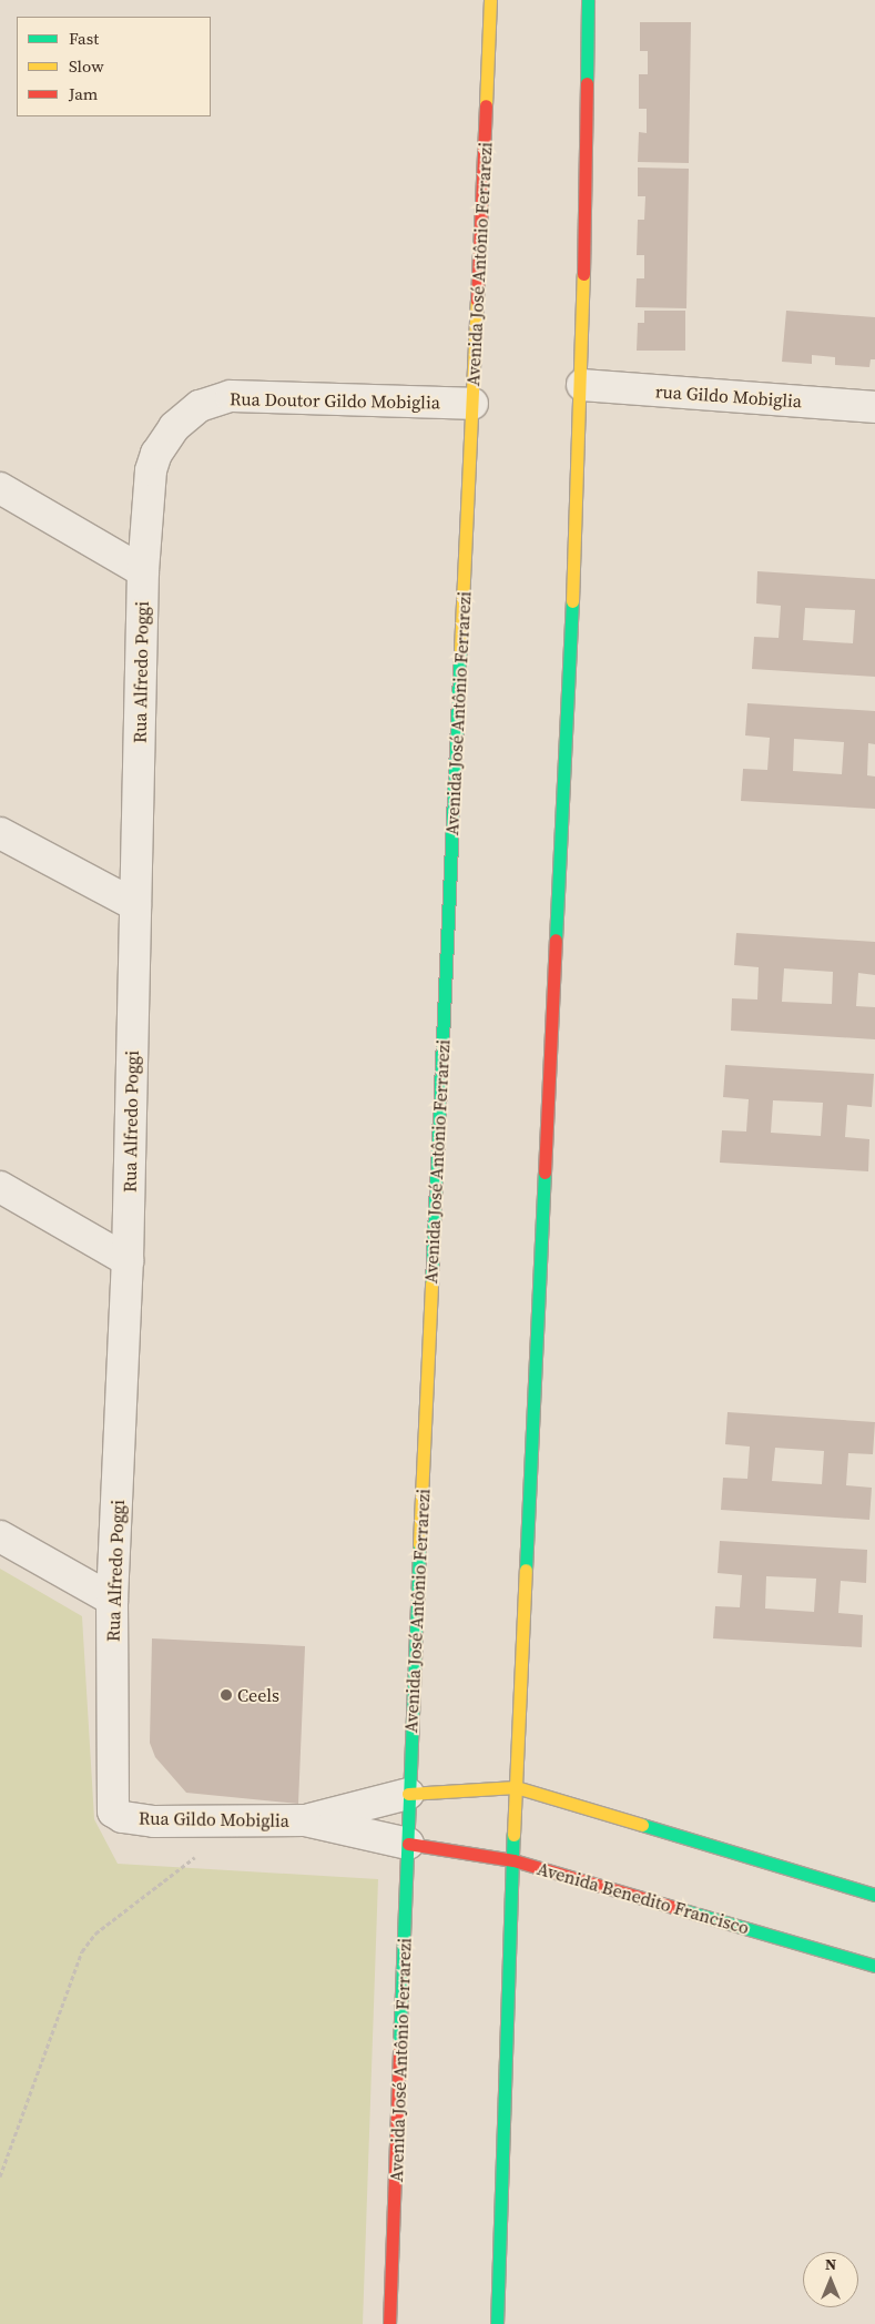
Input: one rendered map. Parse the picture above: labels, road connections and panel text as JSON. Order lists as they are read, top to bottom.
{
  "streets": {
    "street": [
      "Avenida José Antônio Ferrarezi",
      "rua Gildo Mobiglia",
      "Rua Doutor Gildo Mobiglia",
      "Rua Alfredo Poggi",
      "Rua Gildo Mobiglia",
      "Avenida Benedito Francisco"
    ]
  },
  "crossings": [
    ["Avenida José Antônio Ferrarezi", "Rua Doutor Gildo Mobiglia"],
    ["Avenida José Antônio Ferrarezi", "Rua Gildo Mobiglia"],
    ["Avenida José Antônio Ferrarezi", "Avenida Benedito Francisco"],
    ["Rua Doutor Gildo Mobiglia", "Rua Alfredo Poggi"],
    ["Rua Alfredo Poggi", "Rua Gildo Mobiglia"],
    ["Rua Gildo Mobiglia", "Avenida Benedito Francisco"]
  ],
  "places": ["Ceels"],
  "legend": ["Fast", "Slow", "Jam"],
  "north": "top"
}
